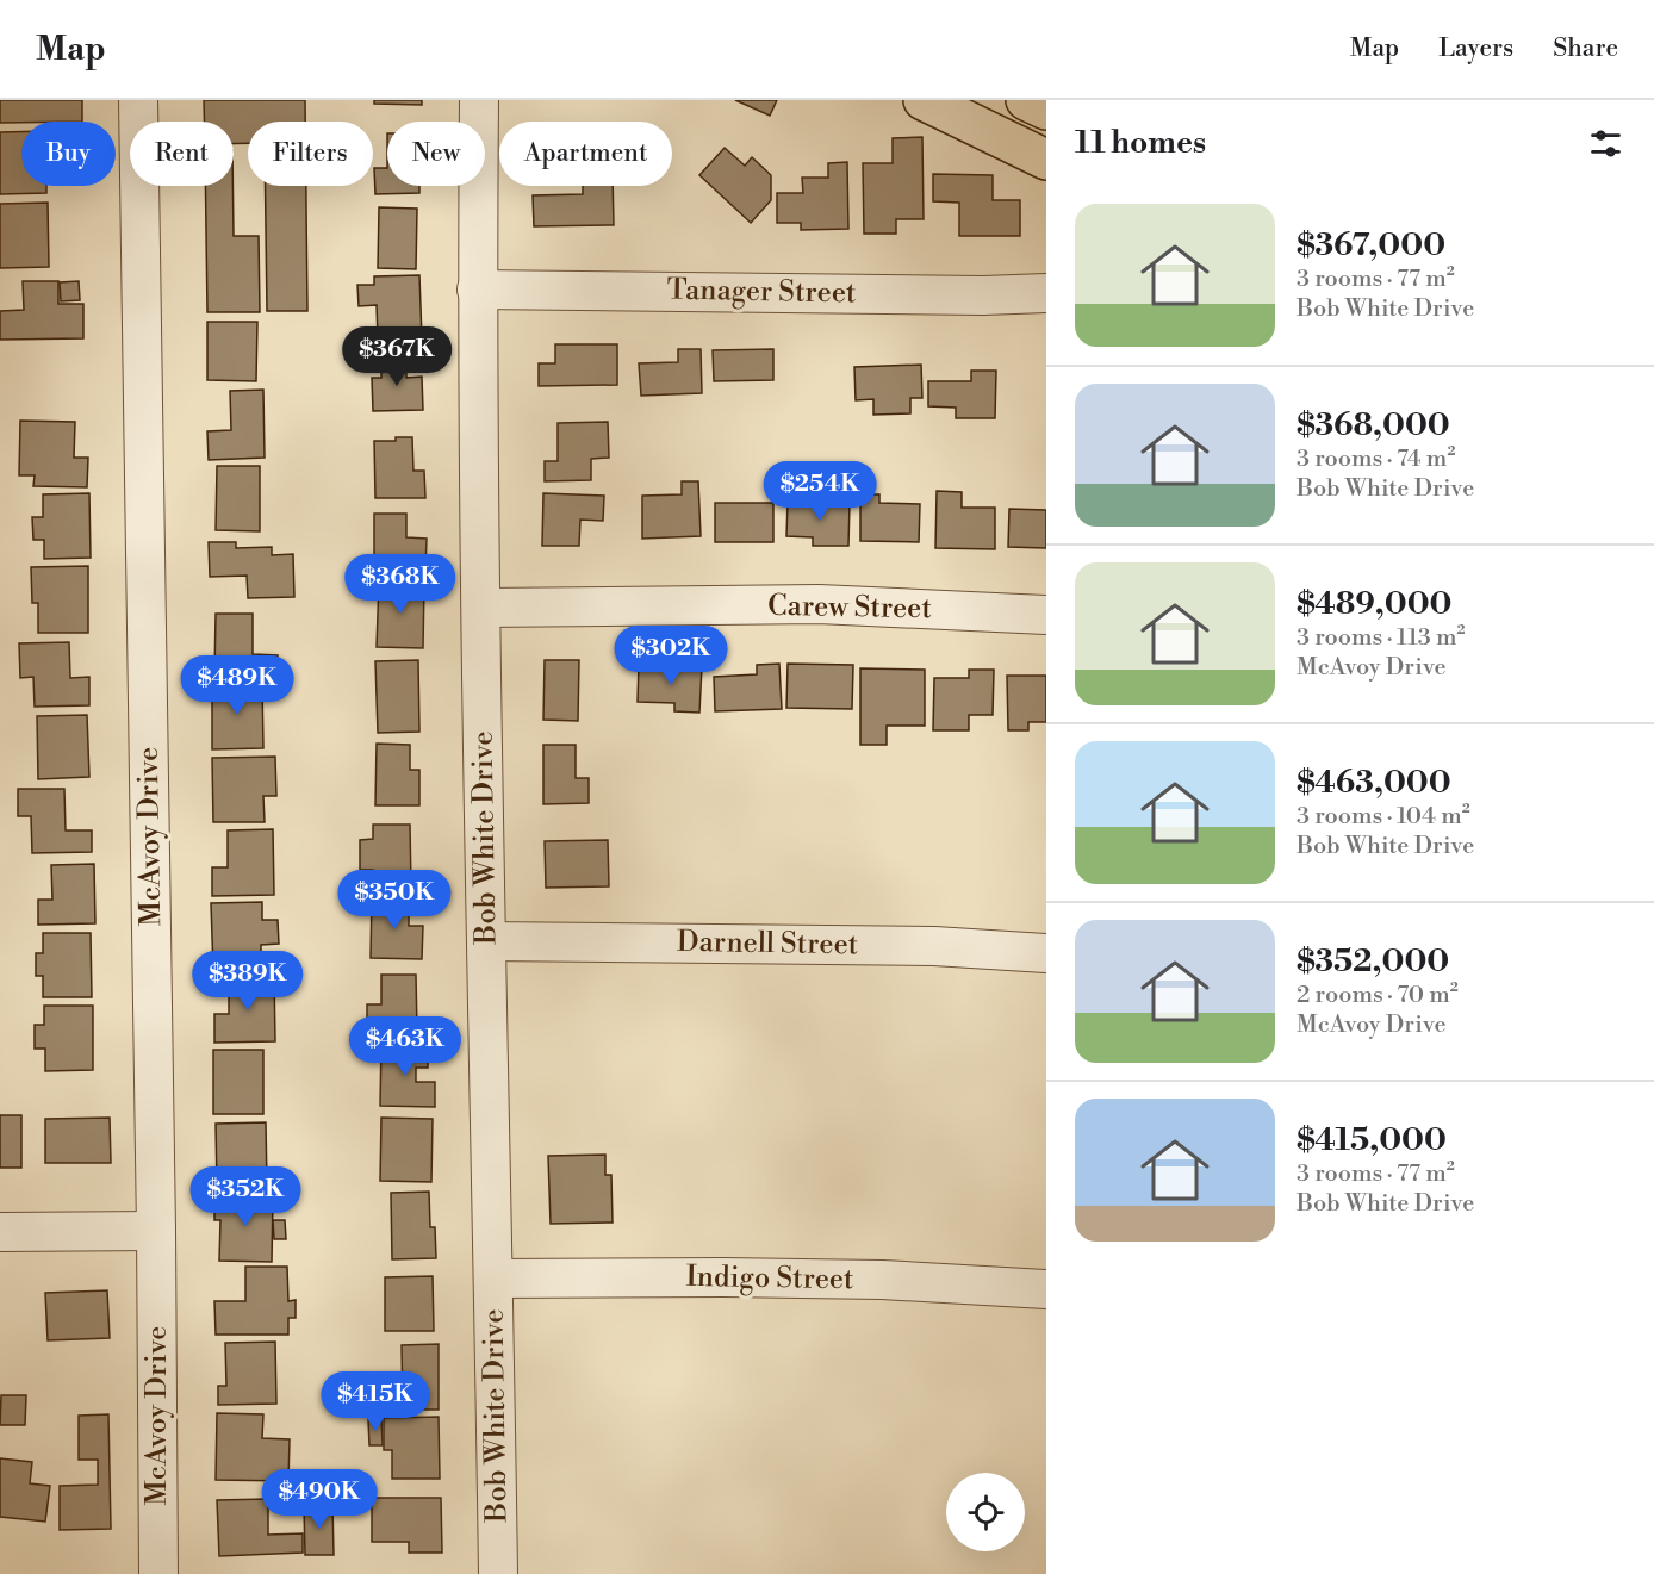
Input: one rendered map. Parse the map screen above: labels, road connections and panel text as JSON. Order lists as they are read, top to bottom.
{
  "streets": {
    "street": [
      "Tanager Street",
      "Carew Street",
      "McAvoy Drive",
      "Bob White Drive",
      "Darnell Street",
      "Indigo Street"
    ]
  },
  "crossings": [
    ["Tanager Street", "Bob White Drive"],
    ["Carew Street", "Bob White Drive"],
    ["Bob White Drive", "Darnell Street"],
    ["Bob White Drive", "Indigo Street"]
  ],
  "page": {
    "header": "Map",
    "nav": ["Map", "Layers", "Share"],
    "heading": "11 homes",
    "chip": [
      "Buy",
      "Rent",
      "Filters",
      "New",
      "Apartment"
    ],
    "list": [
      {
        "name": "$367,000",
        "note": "3 rooms · 77 m² · Bob White Drive"
      },
      {
        "name": "$368,000",
        "note": "3 rooms · 74 m² · Bob White Drive"
      },
      {
        "name": "$489,000",
        "note": "3 rooms · 113 m² · McAvoy Drive"
      },
      {
        "name": "$463,000",
        "note": "3 rooms · 104 m² · Bob White Drive"
      },
      {
        "name": "$352,000",
        "note": "2 rooms · 70 m² · McAvoy Drive"
      },
      {
        "name": "$415,000",
        "note": "3 rooms · 77 m² · Bob White Drive"
      }
    ],
    "price": [
      "$367K",
      "$254K",
      "$368K",
      "$302K",
      "$489K",
      "$350K",
      "$389K",
      "$463K",
      "$352K",
      "$415K",
      "$490K"
    ]
  }
}
